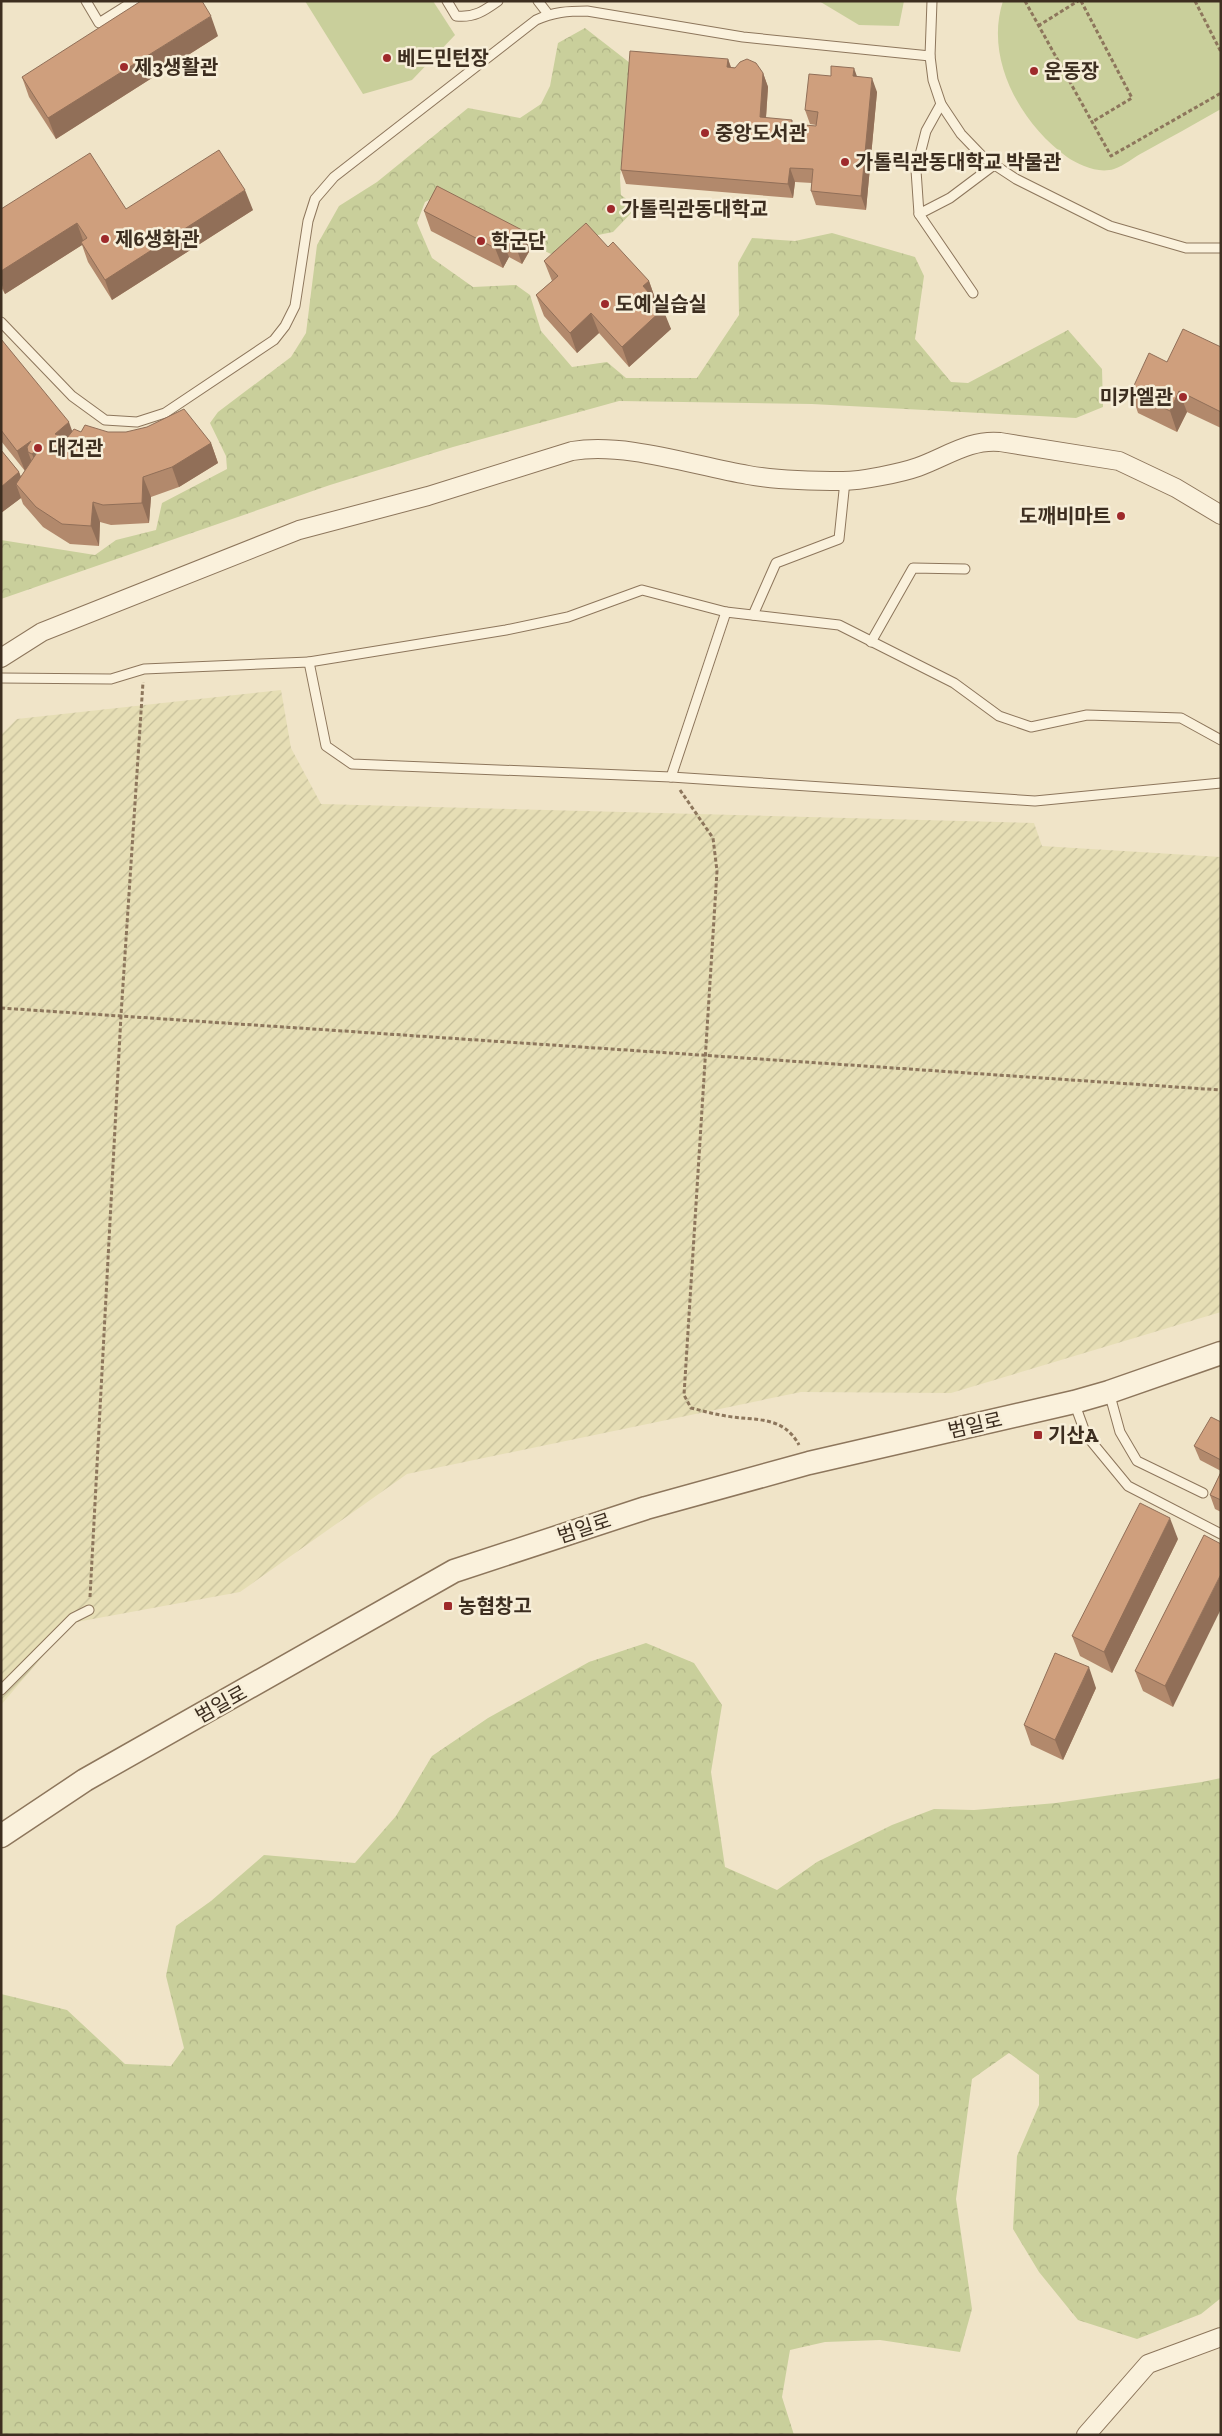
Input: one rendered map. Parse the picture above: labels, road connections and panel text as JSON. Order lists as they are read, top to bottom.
{
  "streets": {
    "street": ["범일로"]
  },
  "places": {
    "other": [
      "베드민턴장",
      "제3생활관",
      "운동장",
      "중앙도서관",
      "가톨릭관동대학교 박물관",
      "가톨릭관동대학교",
      "제6생화관",
      "학군단",
      "도예실습실",
      "미카엘관",
      "대건관",
      "도깨비마트"
    ],
    "transit": ["기산A", "농협창고"]
  }
}
